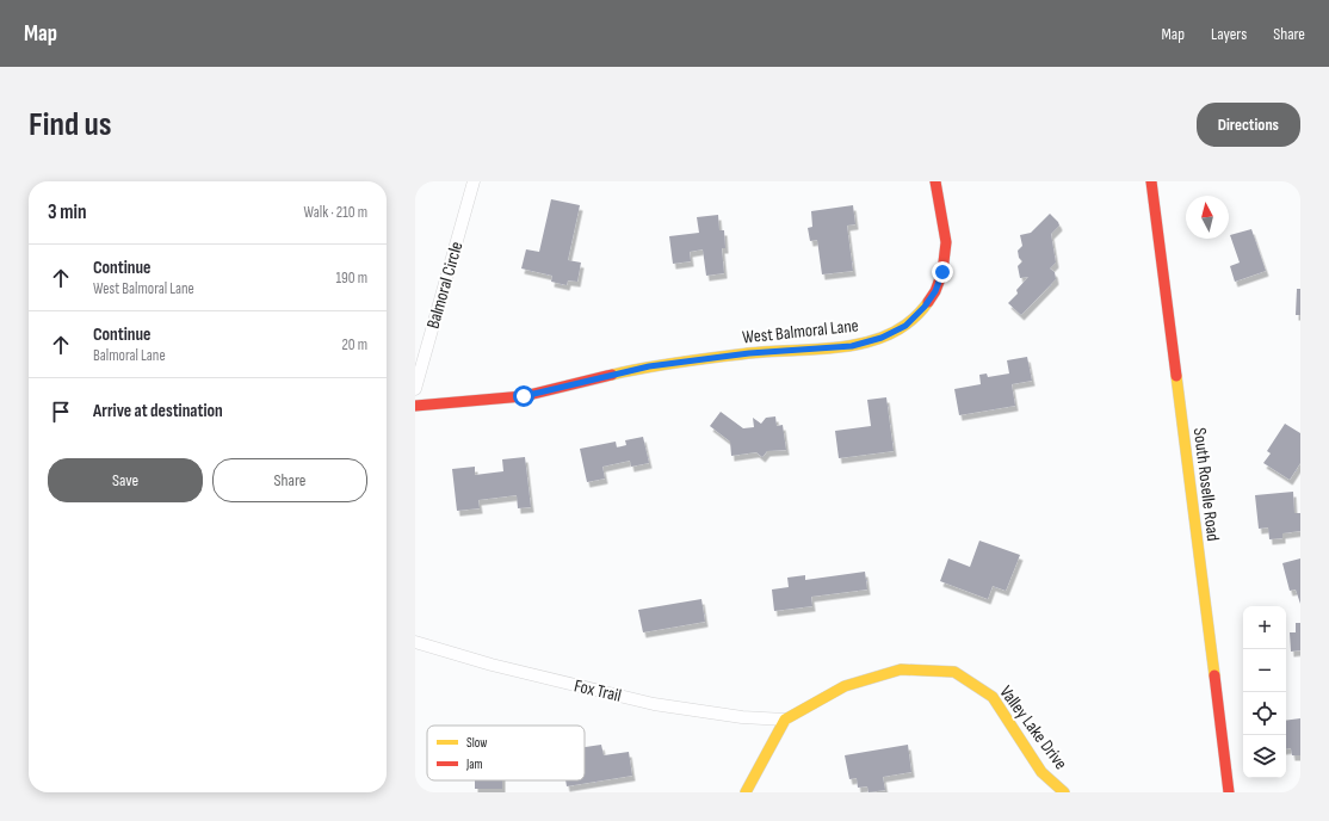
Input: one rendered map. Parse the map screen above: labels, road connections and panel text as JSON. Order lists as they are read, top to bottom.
{
  "streets": {
    "street": [
      "Balmoral Circle",
      "West Balmoral Lane",
      "South Roselle Road",
      "Fox Trail",
      "Valley Lake Drive"
    ]
  },
  "crossings": [
    ["Fox Trail", "Valley Lake Drive"]
  ],
  "legend": ["Slow", "Jam"],
  "north": "top",
  "page": {
    "header": "Map",
    "nav": ["Map", "Layers", "Share"],
    "buttons": [
      "Directions",
      ["Save", "Share"]
    ],
    "title": "Find us",
    "heading": ["3 min", "Walk · 210 m"],
    "list": [
      ["Continue", "West Balmoral Lane", "190 m"],
      ["Continue", "Balmoral Lane", "20 m"],
      "Arrive at destination"
    ],
    "map_buttons": ["+", "−"]
  }
}
